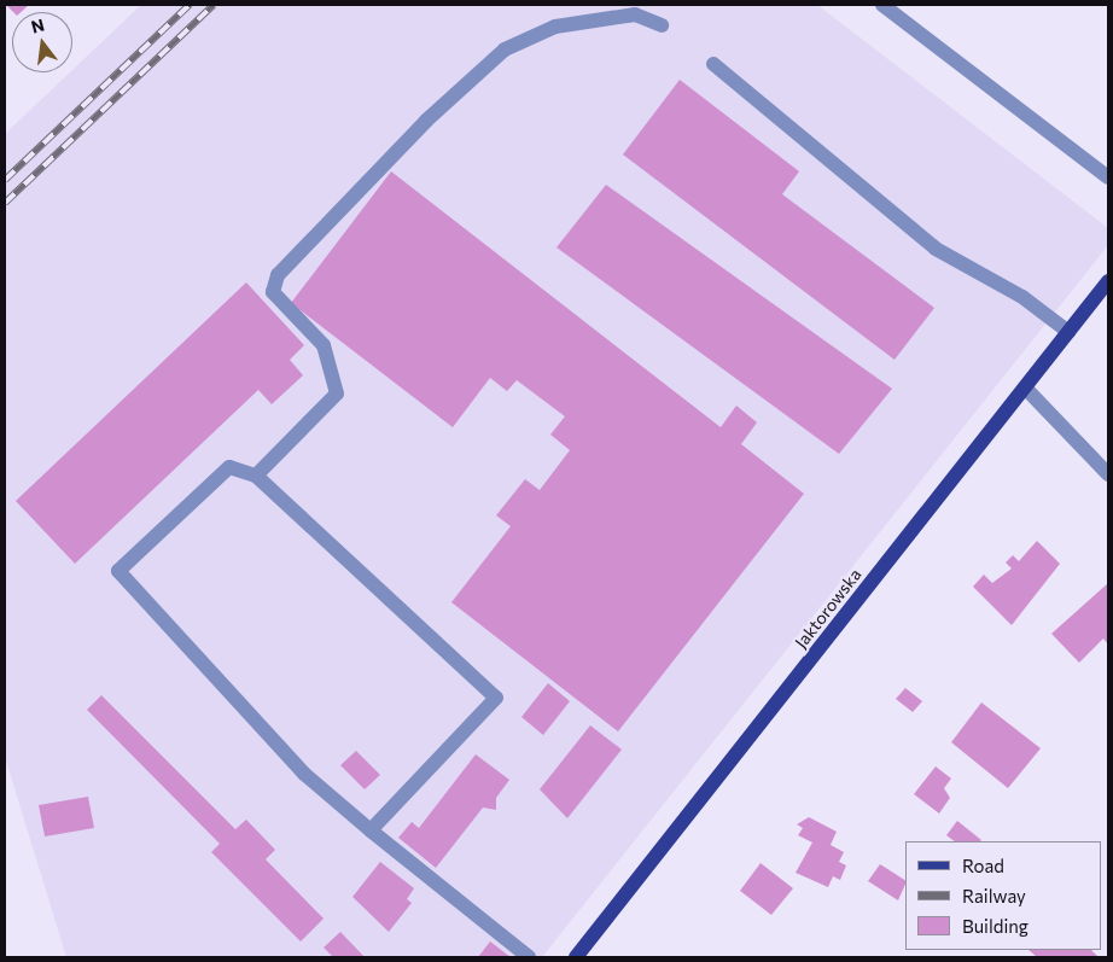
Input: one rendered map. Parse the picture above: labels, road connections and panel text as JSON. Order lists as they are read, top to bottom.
{
  "streets": {
    "main road": ["Jaktorowska"]
  },
  "legend": ["Road", "Railway", "Building"],
  "north": "top"
}
